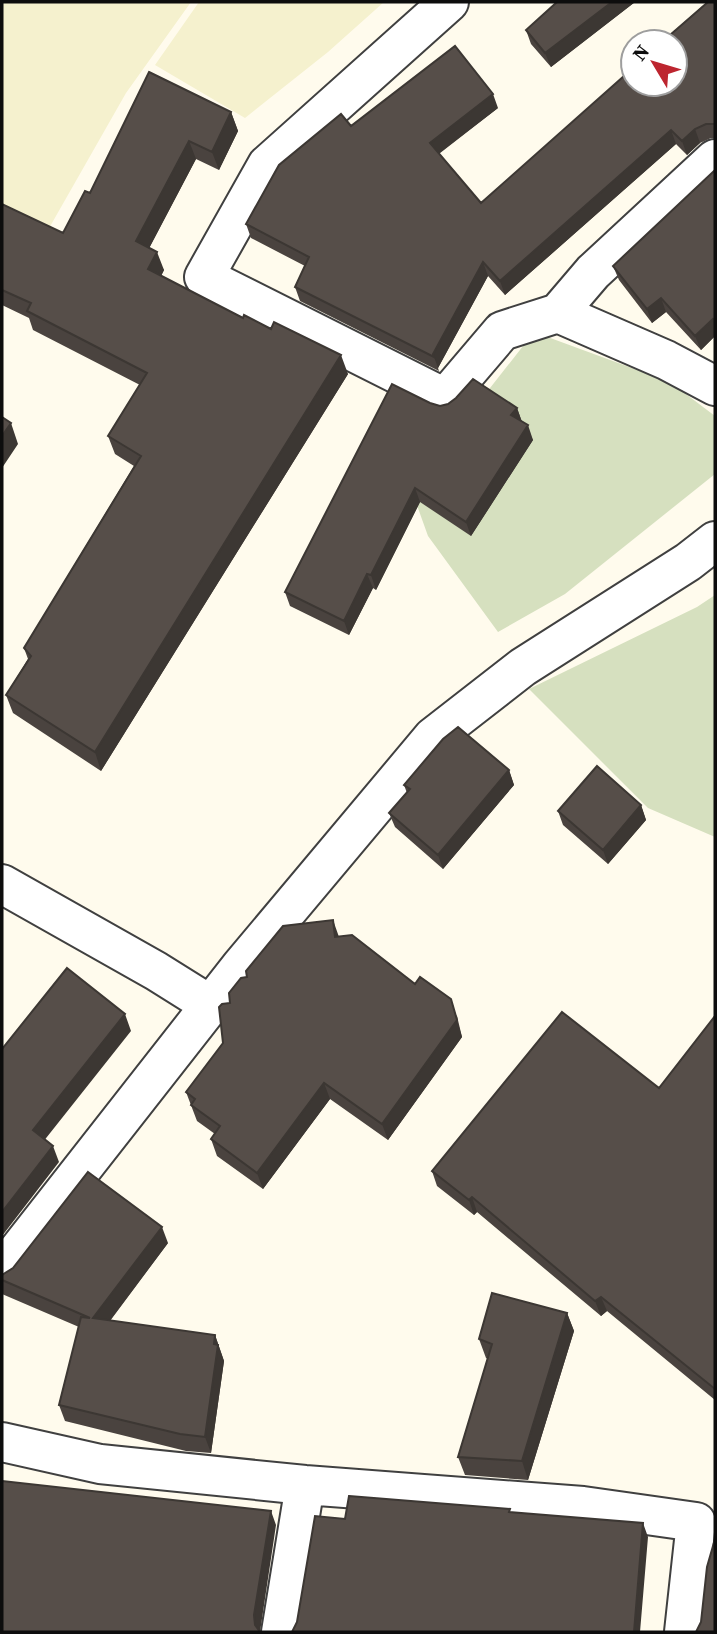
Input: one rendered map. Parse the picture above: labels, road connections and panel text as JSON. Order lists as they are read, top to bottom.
{
  "north": "top left"
}
